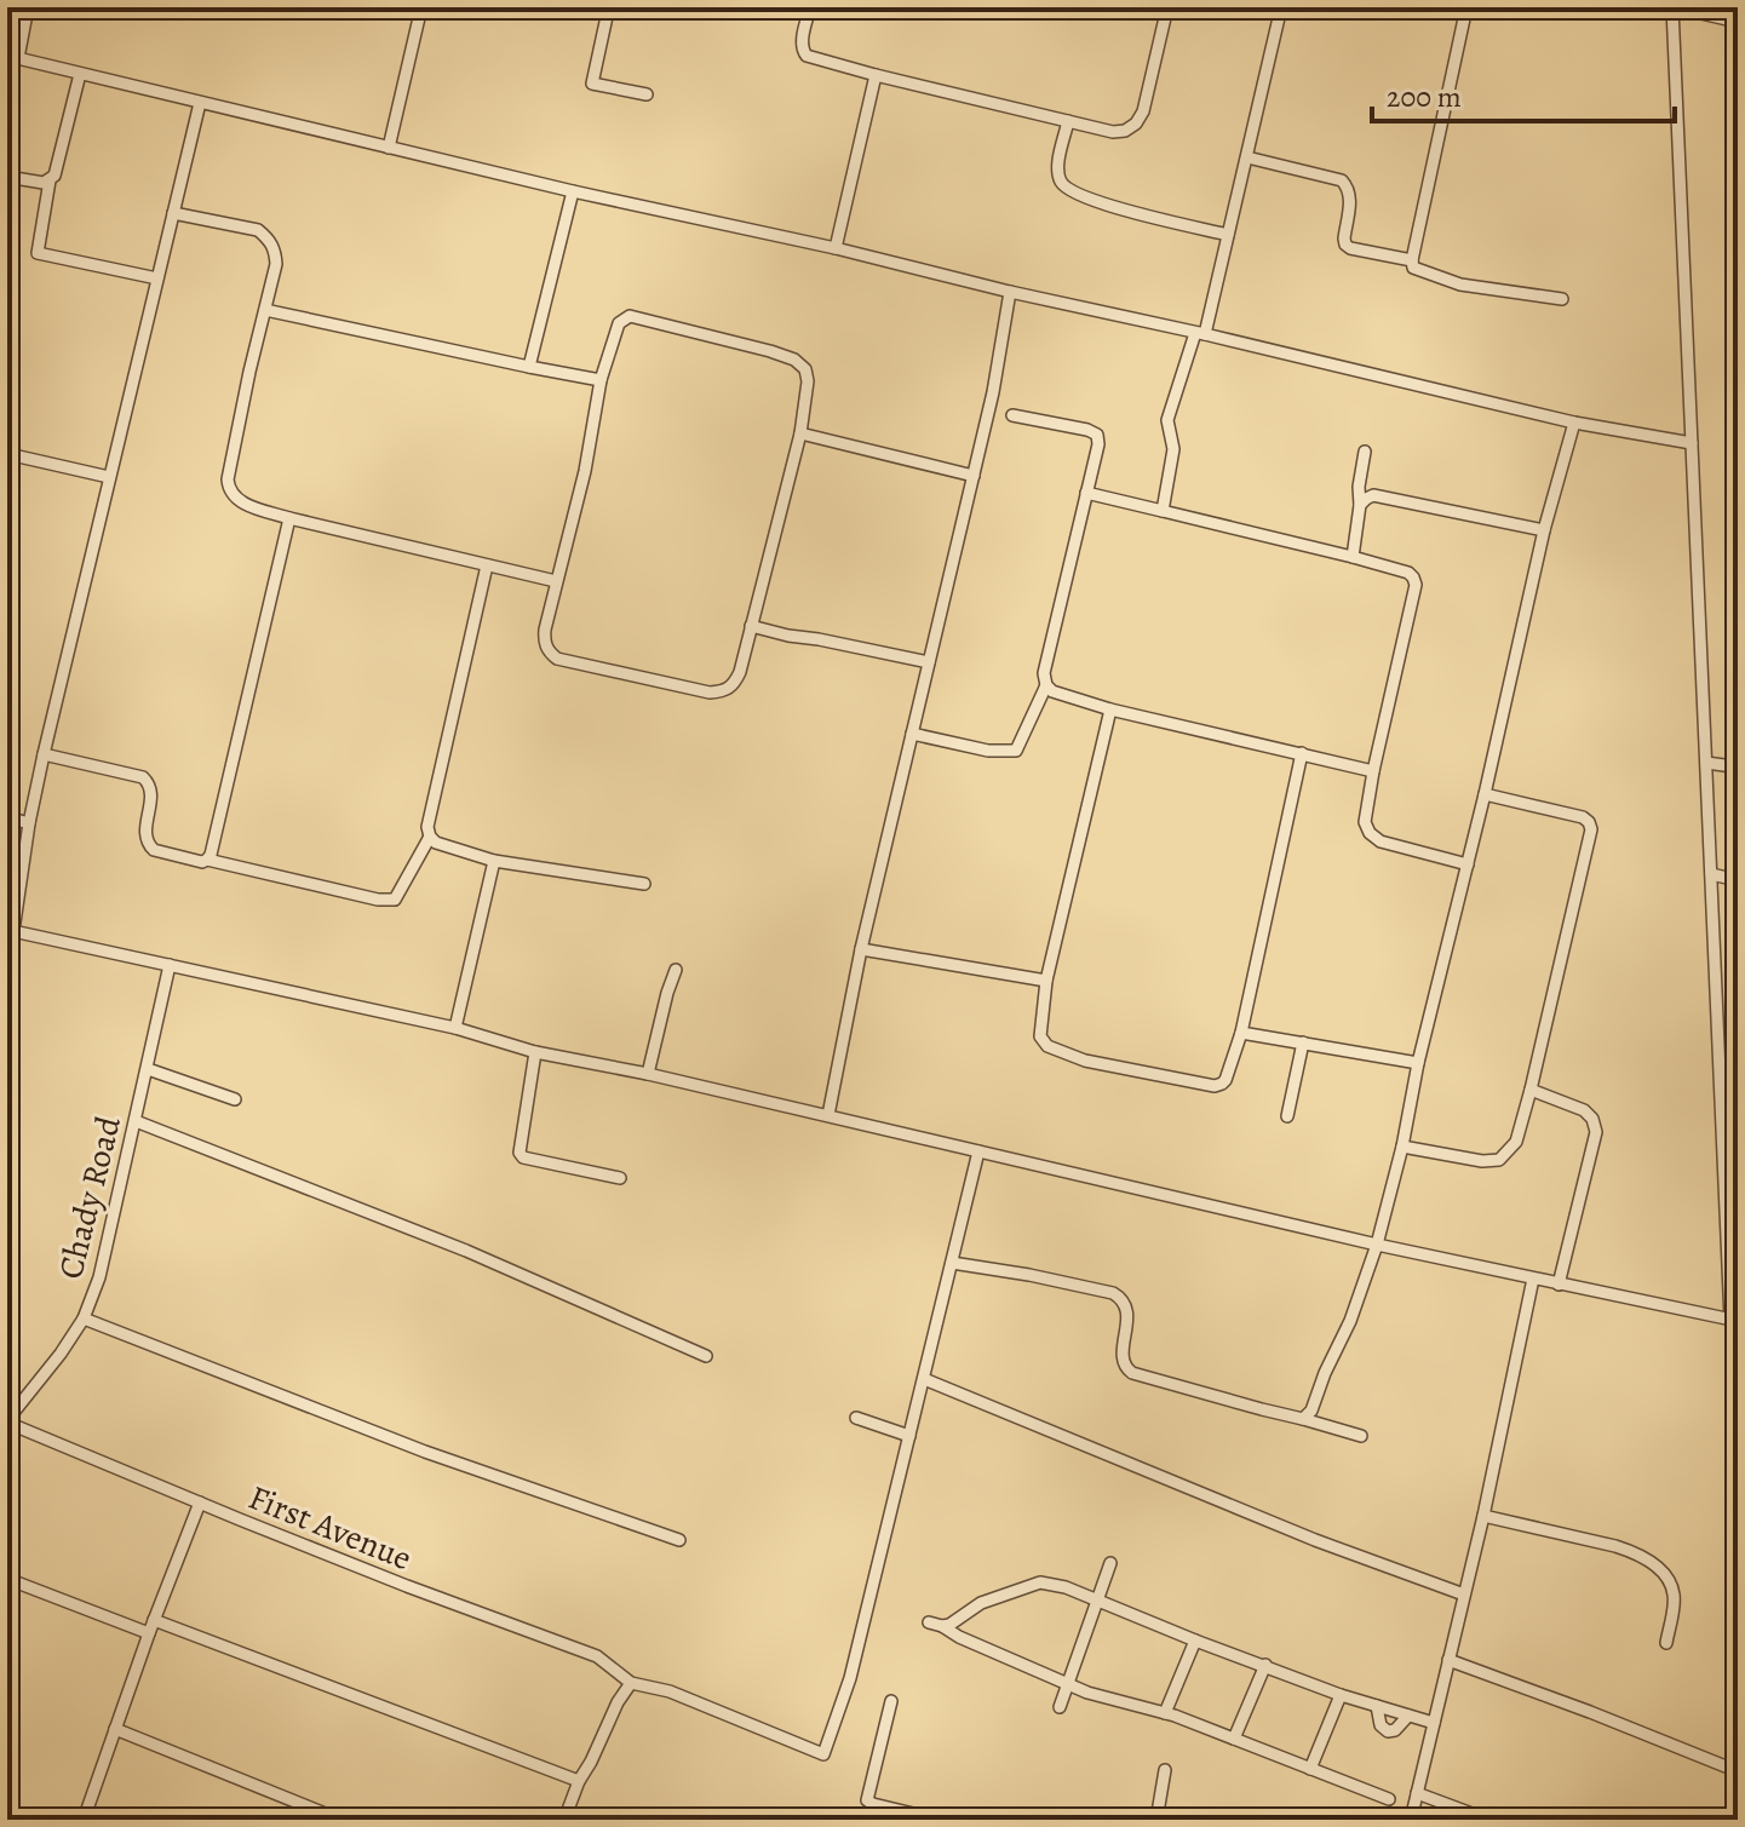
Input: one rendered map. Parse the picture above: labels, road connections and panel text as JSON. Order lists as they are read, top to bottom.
{
  "streets": {
    "street": ["Chady Road", "First Avenue"]
  },
  "crossings": [
    ["Chady Road", "First Avenue"]
  ],
  "scale_bar": "200 m"
}
